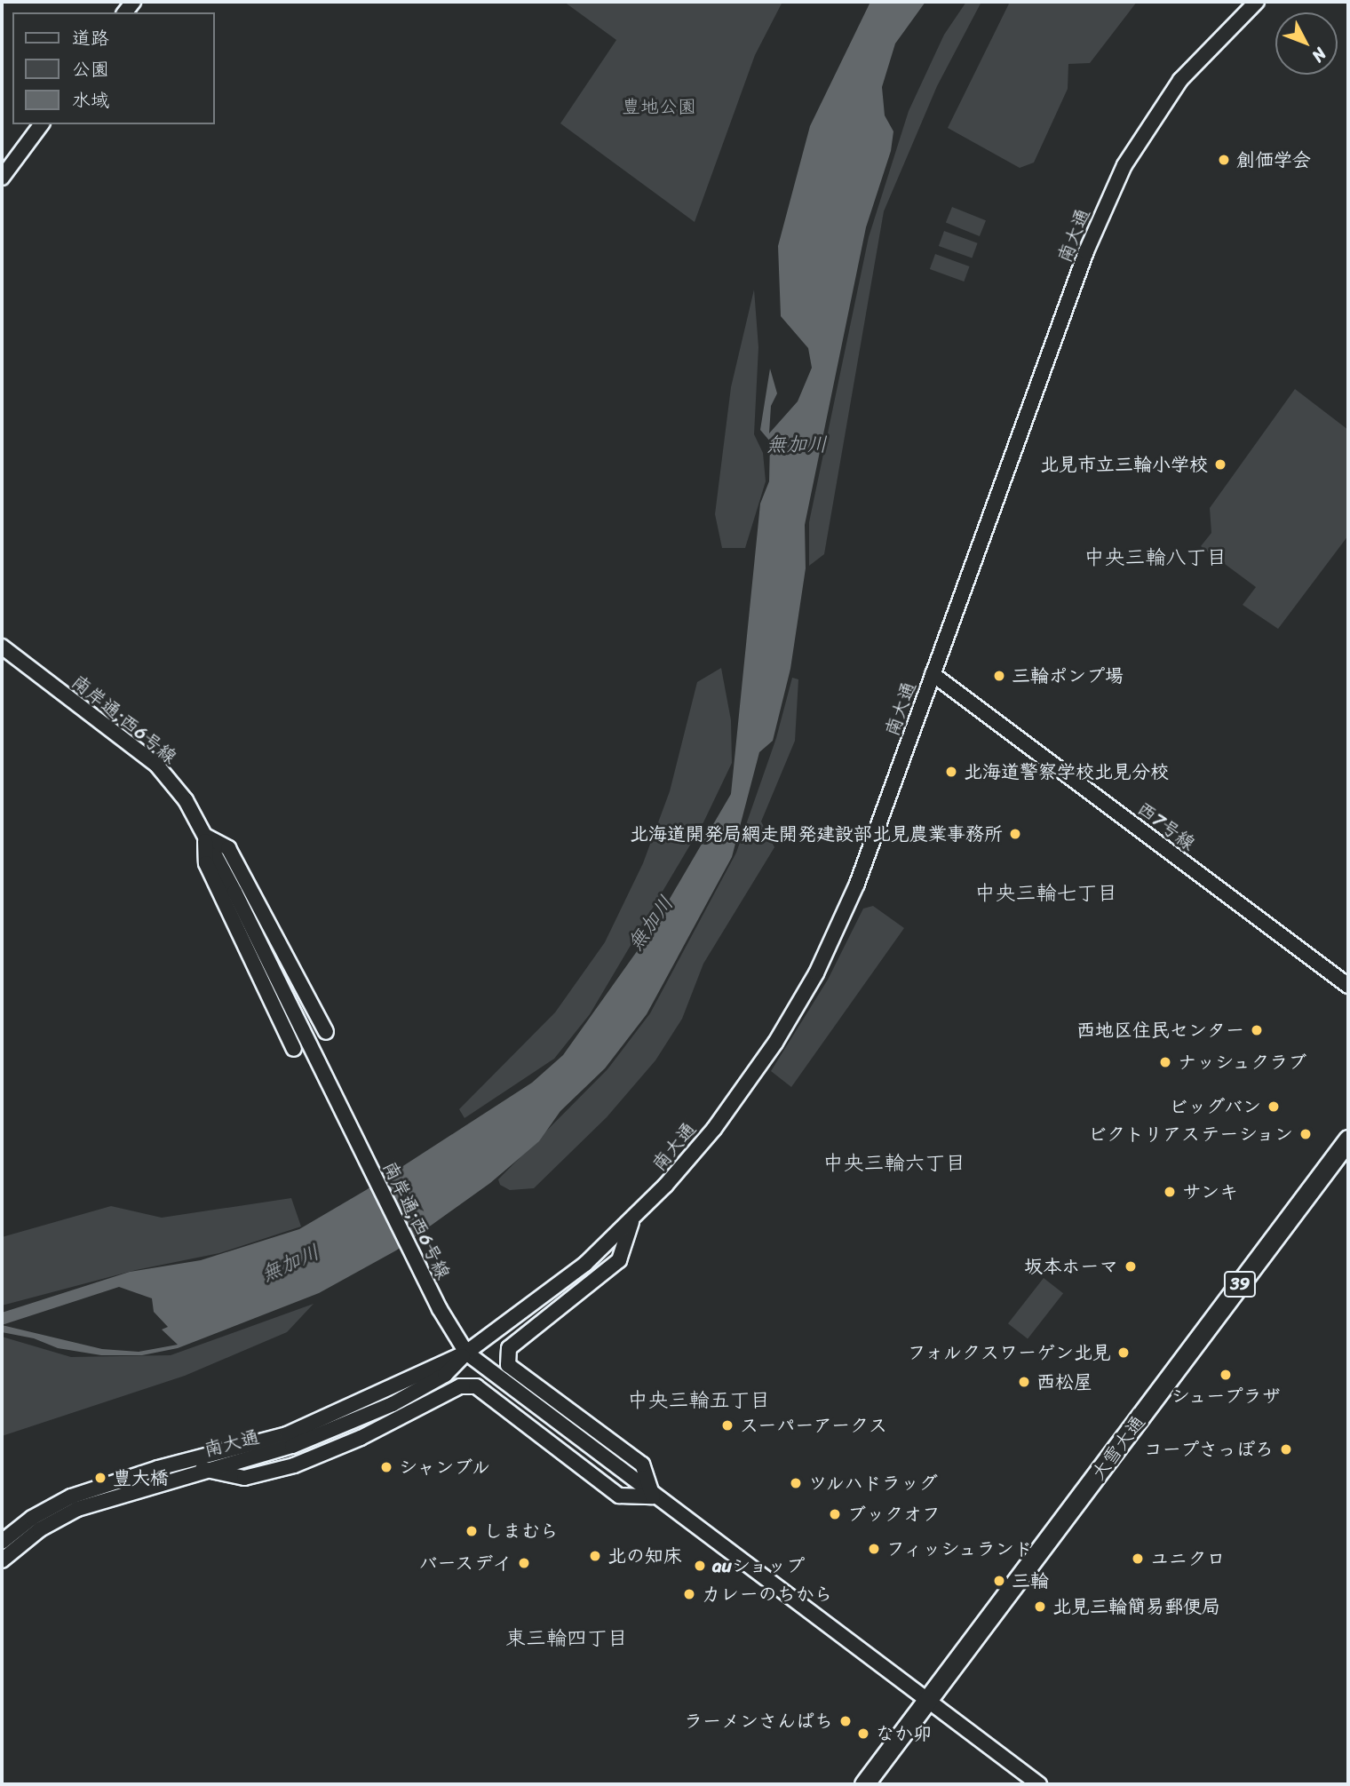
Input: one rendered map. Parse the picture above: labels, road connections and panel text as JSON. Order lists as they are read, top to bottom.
{
  "streets": {
    "highway": ["39", "大雪大通"],
    "street": ["南大通", "南岸通;西6号線", "西7号線"]
  },
  "crossings": [
    ["南大通", "南岸通;西6号線"],
    ["南大通", "西7号線"],
    ["南岸通;西6号線", "大雪大通"]
  ],
  "districts": [
    "中央三輪八丁目",
    "中央三輪七丁目",
    "中央三輪六丁目",
    "中央三輪五丁目",
    "東三輪四丁目"
  ],
  "water": ["無加川"],
  "parks": ["豊地公園"],
  "places": [
    "創価学会",
    "北見市立三輪小学校",
    "三輪ポンプ場",
    "北海道警察学校北見分校",
    "北海道開発局網走開発建設部北見農業事務所",
    "西地区住民センター",
    "ナッシュクラブ",
    "ビッグバン",
    "ビクトリアステーション",
    "サンキ",
    "坂本ホーマ",
    "フォルクスワーゲン北見",
    "シュープラザ",
    "西松屋",
    "スーパーアークス",
    "コープさっぽろ",
    "シャンブル",
    "豊大橋",
    "ツルハドラッグ",
    "ブックオフ",
    "しまむら",
    "フィッシュランド",
    "北の知床",
    "ユニクロ",
    "バースデイ",
    "auショップ",
    "三輪",
    "カレーのちから",
    "北見三輪簡易郵便局",
    "ラーメンさんぱち",
    "なか卯"
  ],
  "legend": ["道路", "公園", "水域"],
  "north": "bottom right"
}
